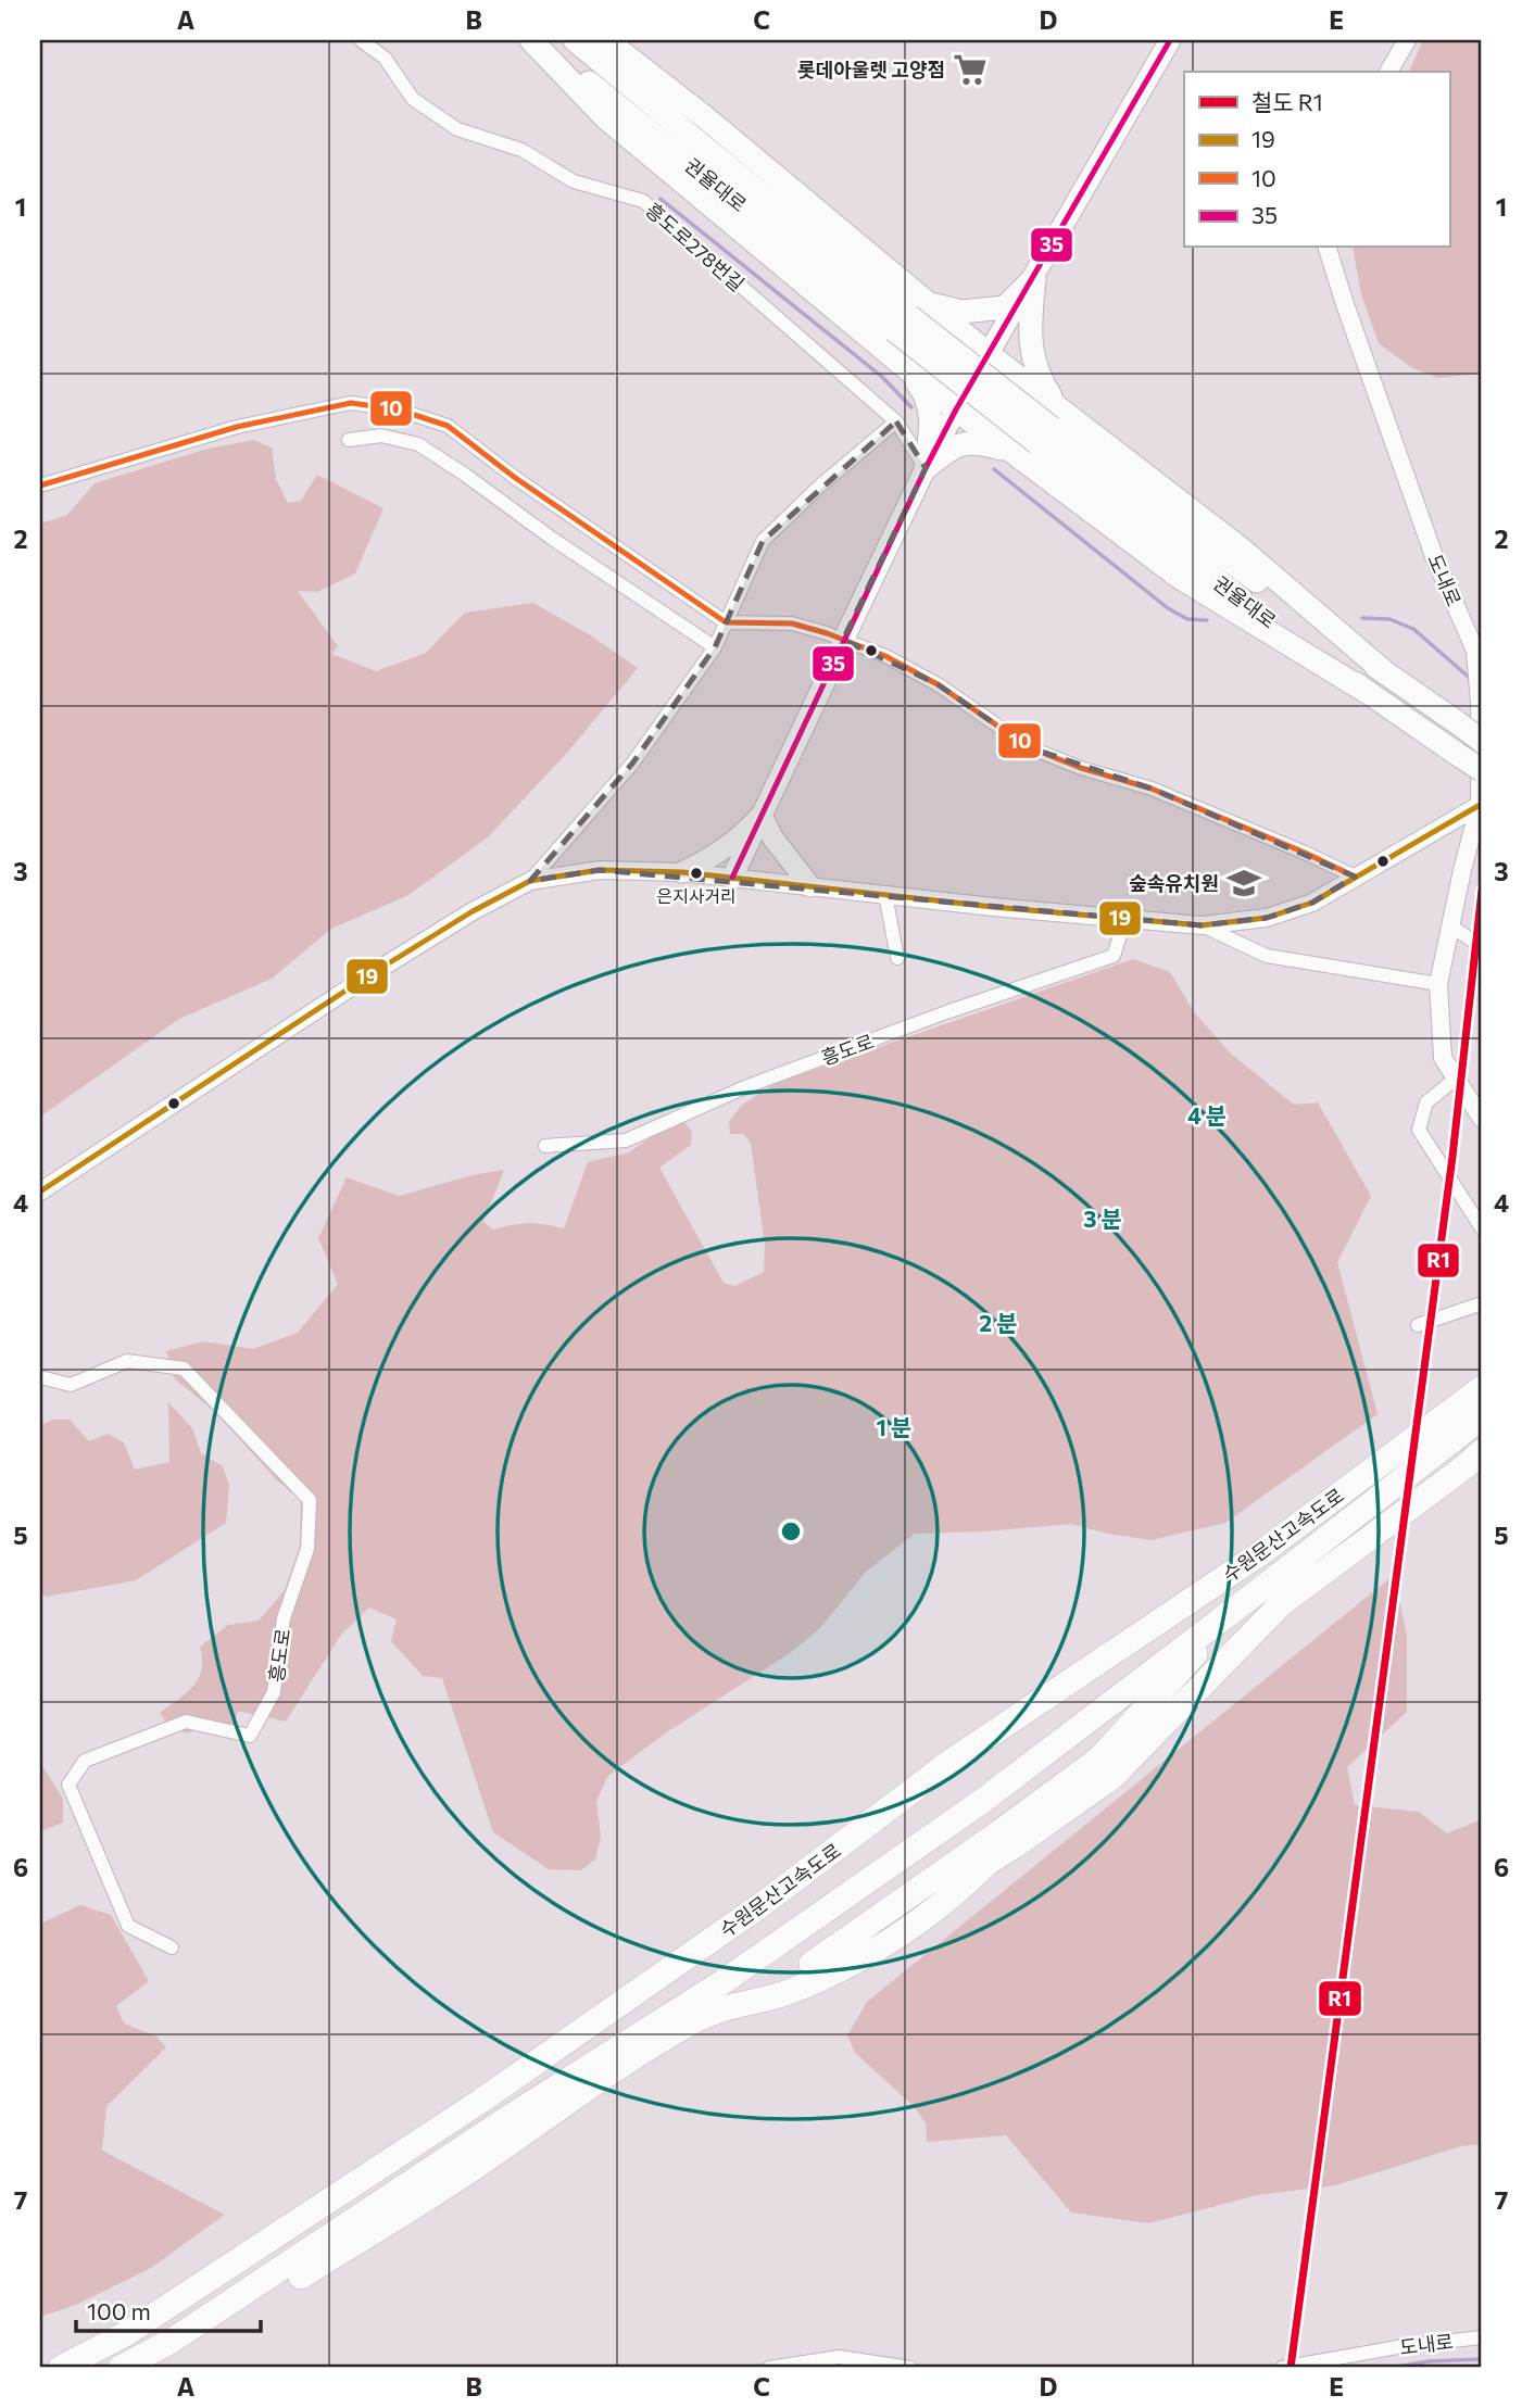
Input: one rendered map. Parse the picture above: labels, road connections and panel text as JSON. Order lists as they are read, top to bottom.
{
  "streets": {
    "highway": ["권율대로", "수원문산고속도로"],
    "street": ["흥도로278번길", "도내로", "흥도로"]
  },
  "places": {
    "supermarket": ["롯데아울렛 고양점"],
    "other": ["은지사거리"],
    "school or university": ["숲속유치원"]
  },
  "lines": [
    "transit line 35",
    "transit line 10",
    "transit line 19",
    "rail line R1"
  ],
  "legend": [
    "철도 R1",
    "19",
    "10",
    "35"
  ],
  "scale_bar": "100 m",
  "grid": {
    "columns": [
      "A",
      "B",
      "C",
      "D",
      "E"
    ],
    "rows": [
      "1",
      "2",
      "3",
      "4",
      "5",
      "6",
      "7"
    ]
  },
  "rings": [
    "4 분",
    "3 분",
    "2 분",
    "1 분"
  ]
}
